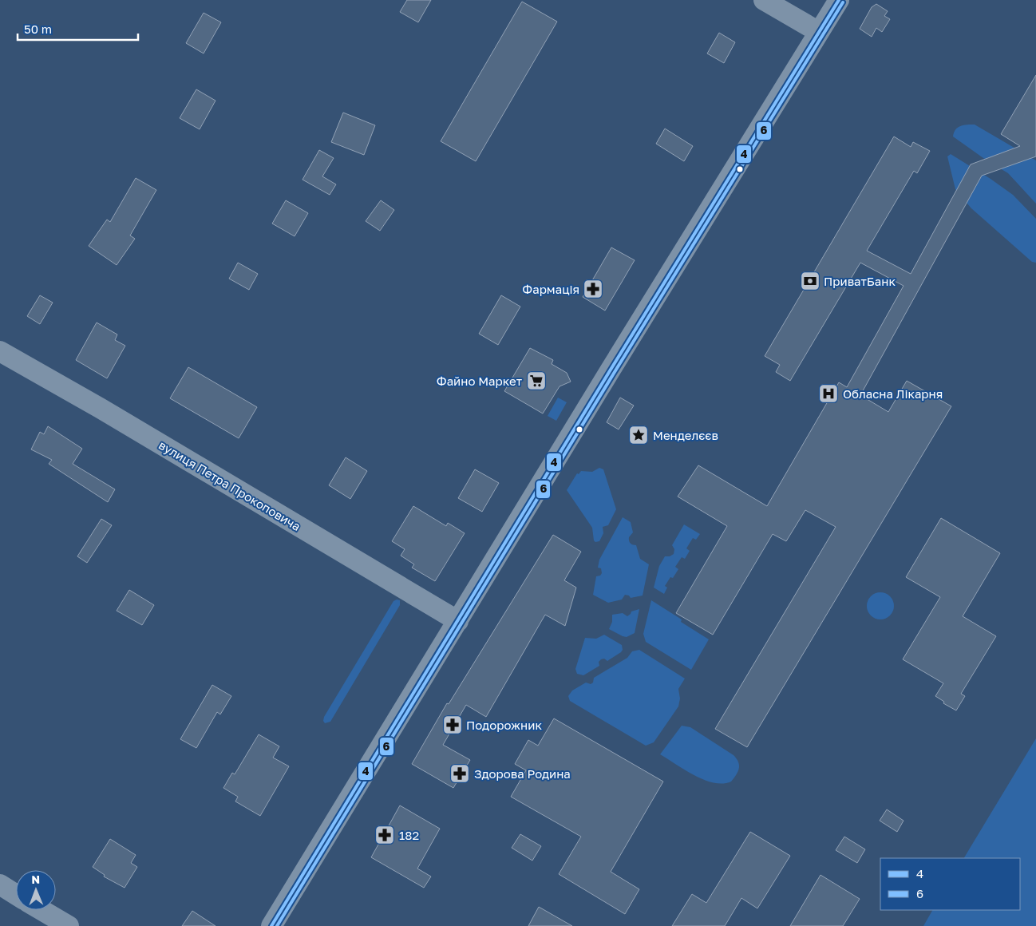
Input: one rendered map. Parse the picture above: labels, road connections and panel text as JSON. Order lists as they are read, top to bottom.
{
  "streets": {
    "street": ["вулиця Петра Прокоповича"]
  },
  "places": {
    "bank": ["ПриватБанк"],
    "pharmacy": [
      "Фармація",
      "Подорожник",
      "Здорова Родина",
      "182"
    ],
    "supermarket": ["Файно Маркет"],
    "hospital": ["Обласна Лікарня"],
    "place": ["Менделєєв"]
  },
  "lines": ["transit line 4", "transit line 6"],
  "legend": ["4", "6"],
  "scale_bar": "50 m",
  "north": "top"
}
